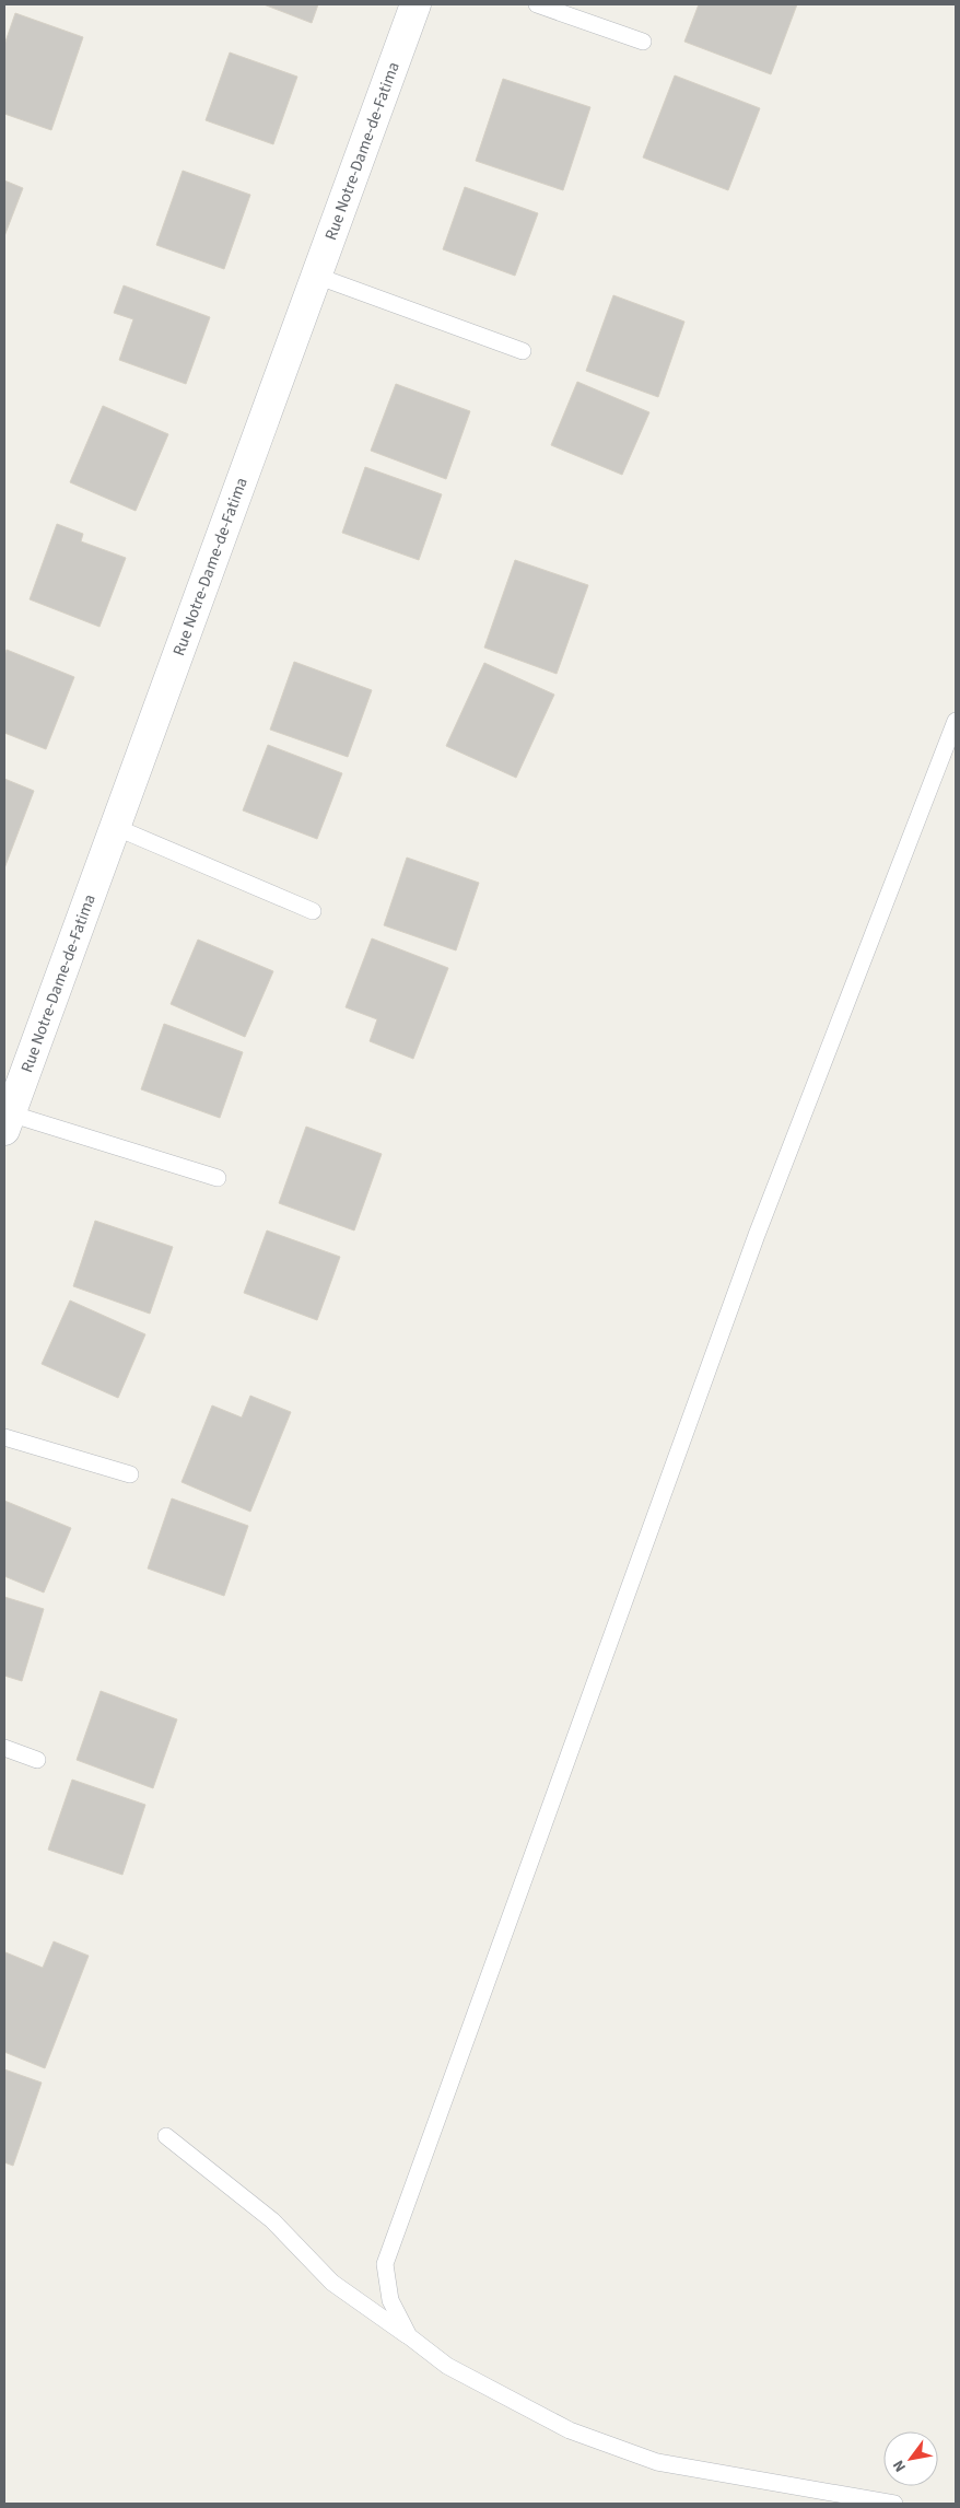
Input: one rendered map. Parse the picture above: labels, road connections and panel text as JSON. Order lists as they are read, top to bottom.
{
  "streets": {
    "street": ["Rue Notre-Dame-de-Fatima"]
  },
  "north": "bottom left"
}
